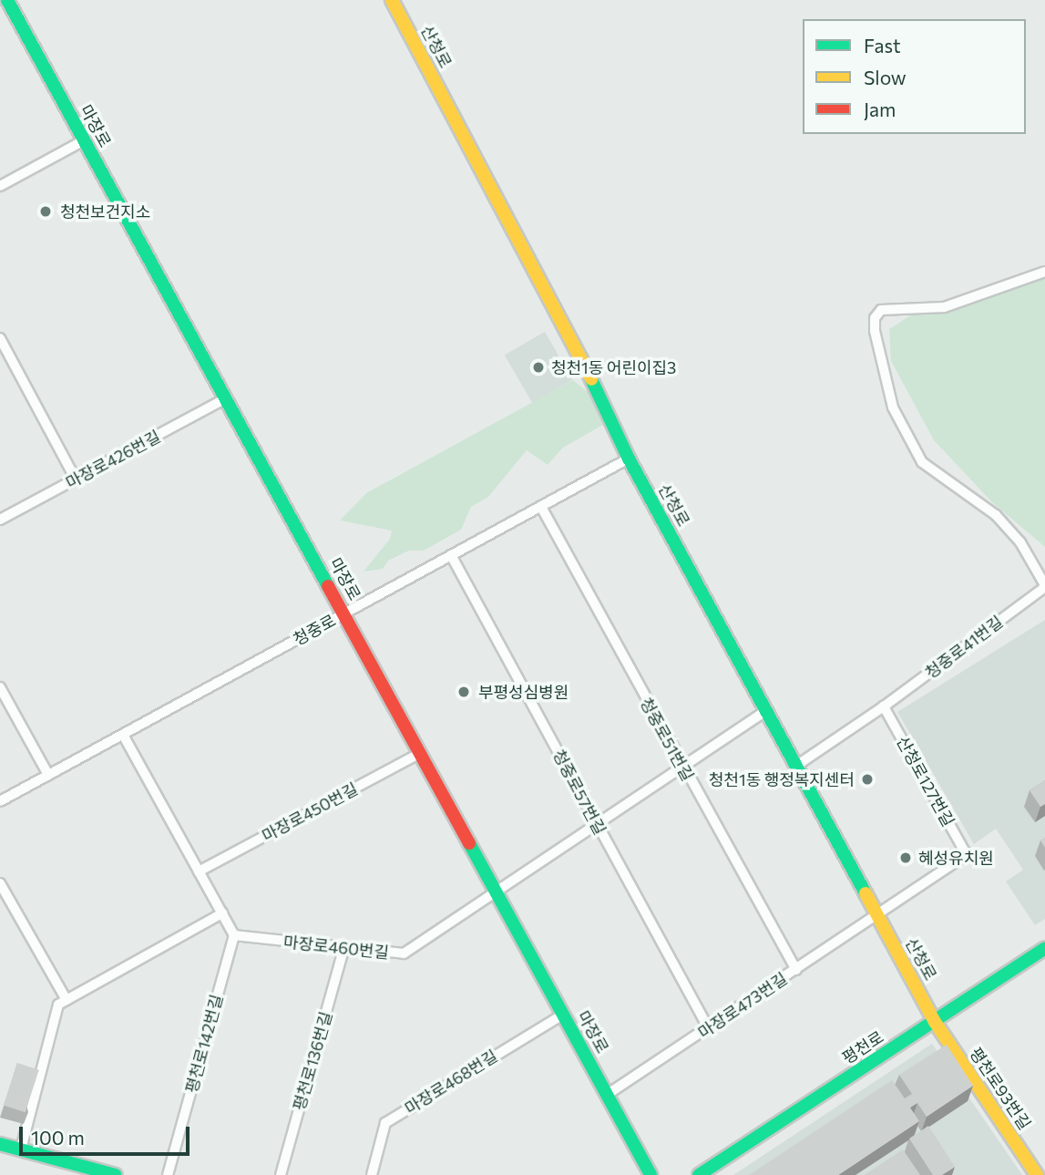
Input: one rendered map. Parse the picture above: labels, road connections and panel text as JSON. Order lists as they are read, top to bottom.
{
  "streets": {
    "main road": [
      "산청로",
      "마장로",
      "평천로",
      "평천로93번길"
    ],
    "street": [
      "마장로426번길",
      "청중로",
      "청중로41번길",
      "청중로51번길",
      "산청로127번길",
      "청중로57번길",
      "마장로450번길",
      "마장로460번길",
      "마장로473번길",
      "평천로142번길",
      "평천로136번길",
      "마장로468번길"
    ]
  },
  "crossings": [
    ["산청로", "청중로"],
    ["산청로", "산청로127번길"],
    ["산청로", "마장로460번길"],
    ["산청로", "마장로473번길"],
    ["산청로", "평천로"],
    ["산청로", "평천로93번길"],
    ["마장로", "마장로426번길"],
    ["마장로", "청중로"],
    ["마장로", "마장로450번길"],
    ["마장로", "마장로460번길"],
    ["마장로", "마장로473번길"],
    ["마장로", "마장로468번길"],
    ["청중로", "청중로51번길"],
    ["청중로", "청중로57번길"],
    ["청중로41번길", "산청로127번길"],
    ["청중로51번길", "마장로460번길"],
    ["청중로51번길", "마장로473번길"],
    ["산청로127번길", "마장로473번길"],
    ["청중로57번길", "마장로460번길"],
    ["청중로57번길", "마장로473번길"],
    ["마장로460번길", "평천로142번길"],
    ["마장로460번길", "평천로136번길"],
    ["평천로", "평천로93번길"]
  ],
  "places": [
    "청천보건지소",
    "청천1동 어린이집3",
    "부평성심병원",
    "청천1동 행정복지센터",
    "혜성유치원"
  ],
  "legend": ["Fast", "Slow", "Jam"],
  "scale_bar": "100 m"
}
